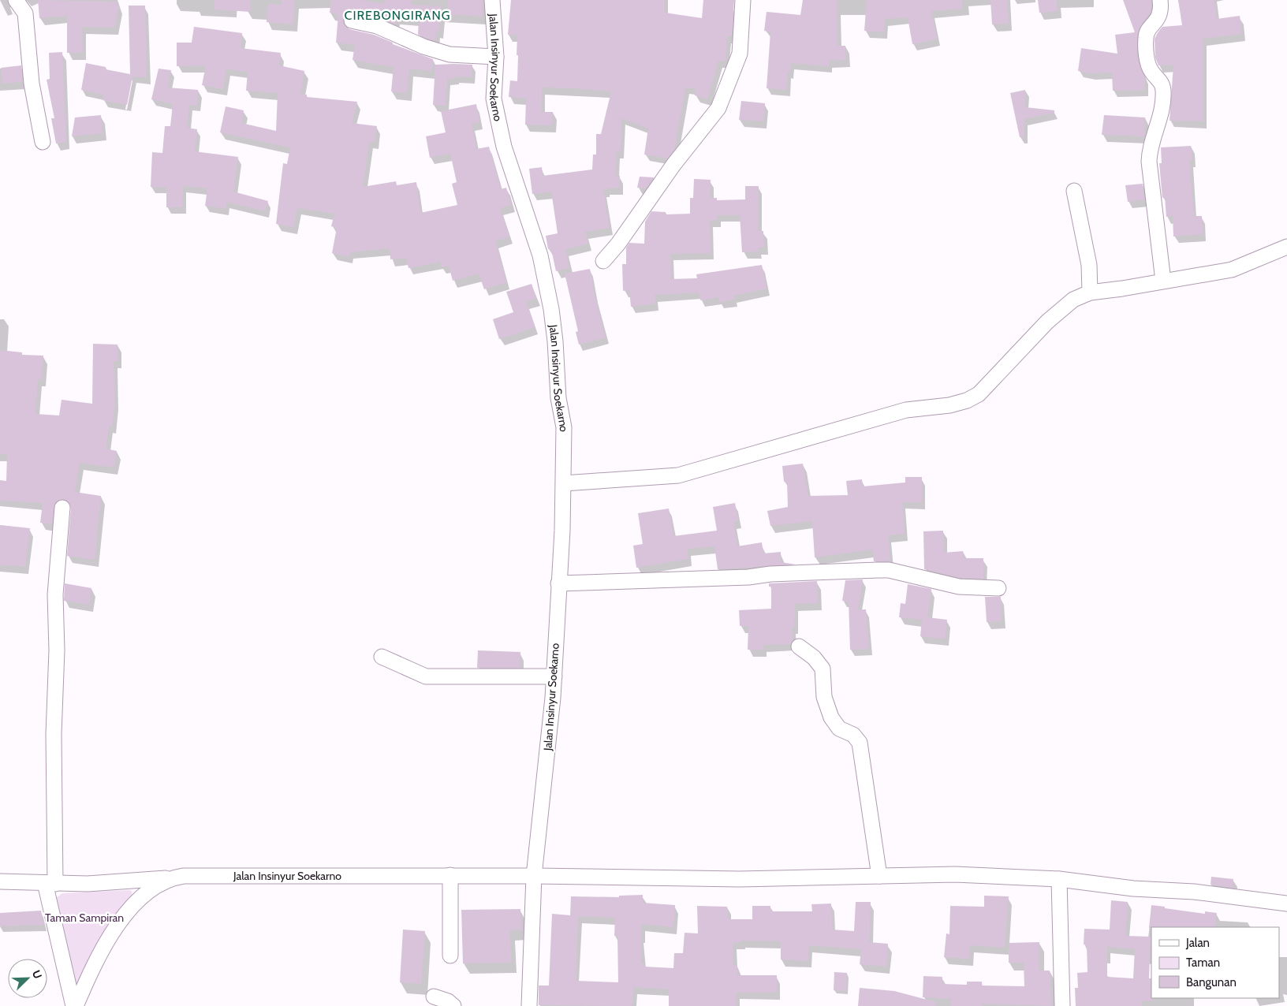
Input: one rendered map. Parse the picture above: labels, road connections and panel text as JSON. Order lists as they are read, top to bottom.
{
  "streets": {
    "street": ["Jalan Insinyur Soekarno"]
  },
  "districts": ["CIREBONGIRANG"],
  "parks": ["Taman Sampiran"],
  "legend": ["Jalan", "Taman", "Bangunan"],
  "north": "top right"
}
